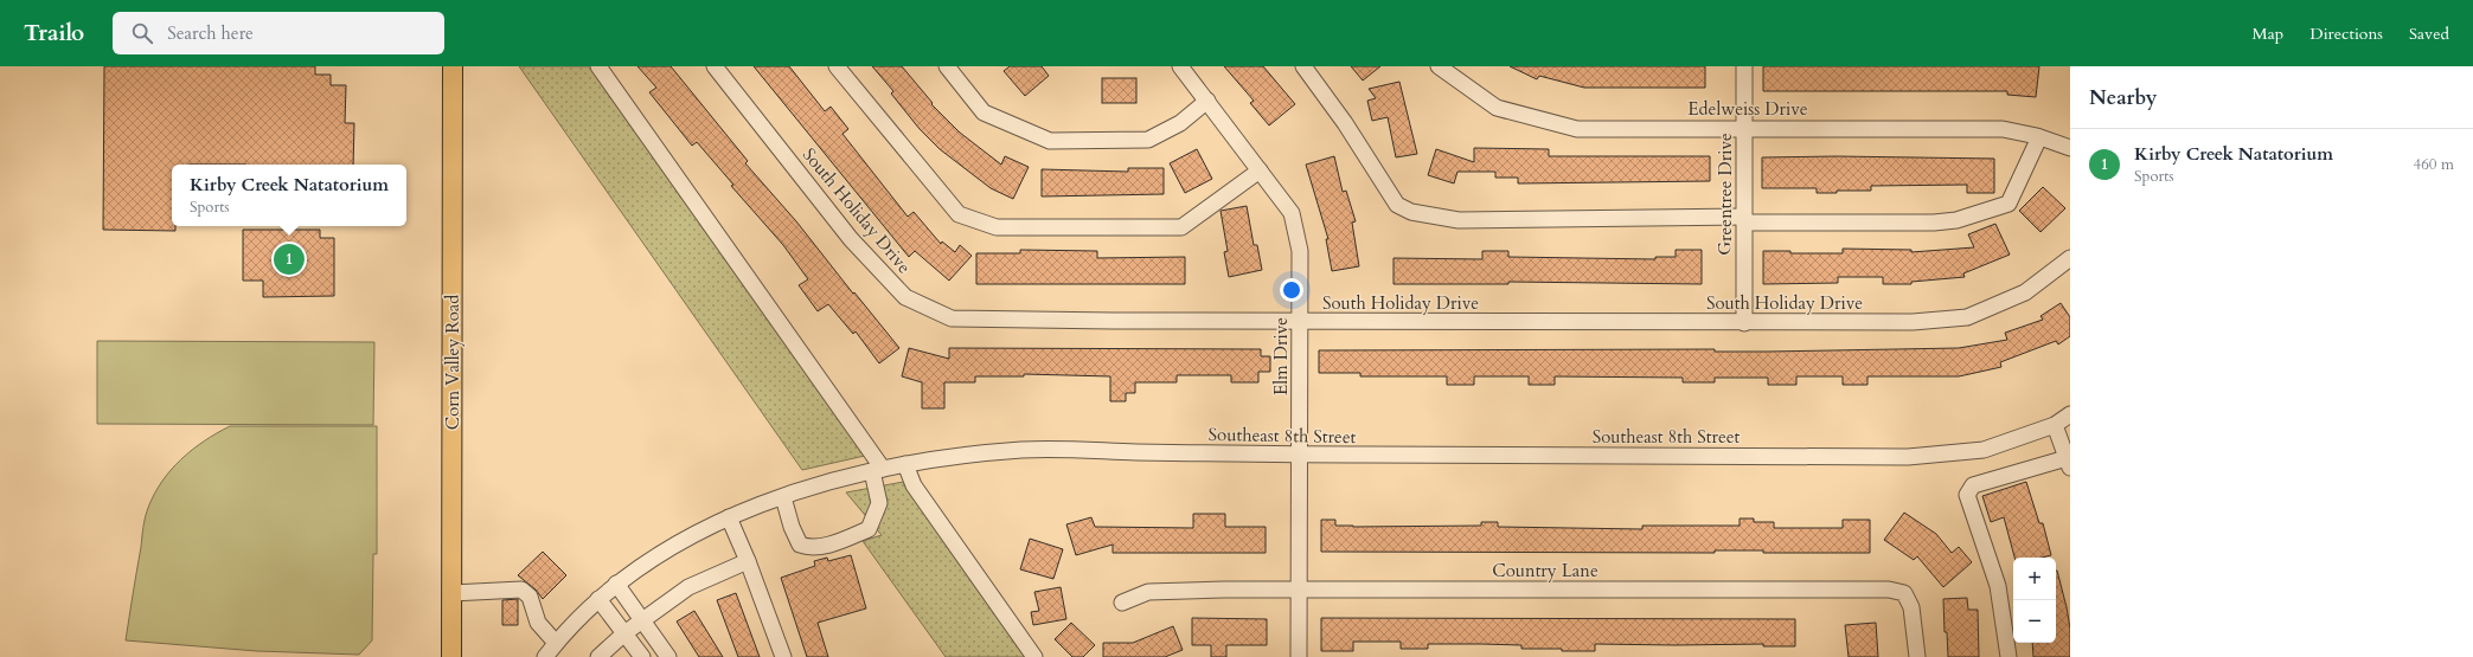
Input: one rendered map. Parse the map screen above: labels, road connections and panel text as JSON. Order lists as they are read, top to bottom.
{
  "streets": {
    "main road": ["Corn Valley Road"],
    "street": [
      "Edelweiss Drive",
      "Greentree Drive",
      "South Holiday Drive",
      "Elm Drive",
      "Southeast 8th Street",
      "Country Lane"
    ]
  },
  "crossings": [
    ["Edelweiss Drive", "Greentree Drive"],
    ["Greentree Drive", "South Holiday Drive"],
    ["South Holiday Drive", "Elm Drive"],
    ["Elm Drive", "Southeast 8th Street"],
    ["Elm Drive", "Country Lane"]
  ],
  "page": {
    "header": "Trailo",
    "search": "Search here",
    "nav": ["Map", "Directions", "Saved"],
    "heading": "Nearby",
    "list": [
      {
        "mark": "1",
        "name": "Kirby Creek Natatorium",
        "note": "Sports",
        "value": "460 m"
      }
    ],
    "popup": ["Kirby Creek Natatorium", "Sports"],
    "pins": "1",
    "map_buttons": ["+", "−"]
  }
}
